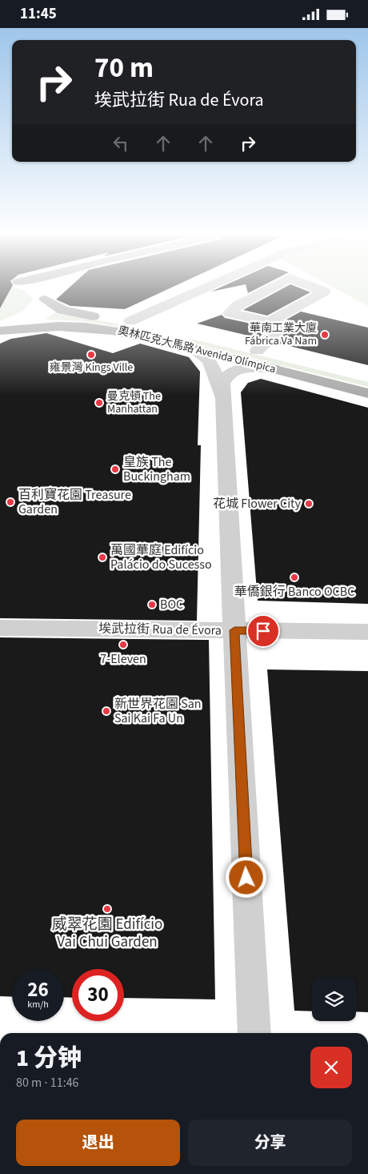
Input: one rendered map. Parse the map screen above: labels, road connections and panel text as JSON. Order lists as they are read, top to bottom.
{
  "streets": {
    "main road": ["奧林匹克大馬路 Avenida Olímpica"],
    "street": ["埃武拉街 Rua de Évora"]
  },
  "places": [
    "華南工業大廈 Fábrica Va Nam",
    "雍景灣 Kings Ville",
    "曼克頓 The Manhattan",
    "皇族 The Buckingham",
    "百利寶花園 Treasure Garden",
    "花城 Flower City",
    "萬國華庭 Edifício Palácio do Sucesso",
    "華僑銀行 Banco OCBC",
    "BOC",
    "7-Eleven",
    "新世界花園 San Sai Kai Fa Un",
    "威翠花園 Edifício Vai Chui Garden"
  ],
  "page": {
    "status": "11:45",
    "turn": ["70 m", "埃武拉街 Rua de Évora"],
    "speed": "26 km/h",
    "limit": "30",
    "heading": ["1 分钟", "80 m · 11:46"],
    "buttons": ["退出", "分享"]
  }
}
